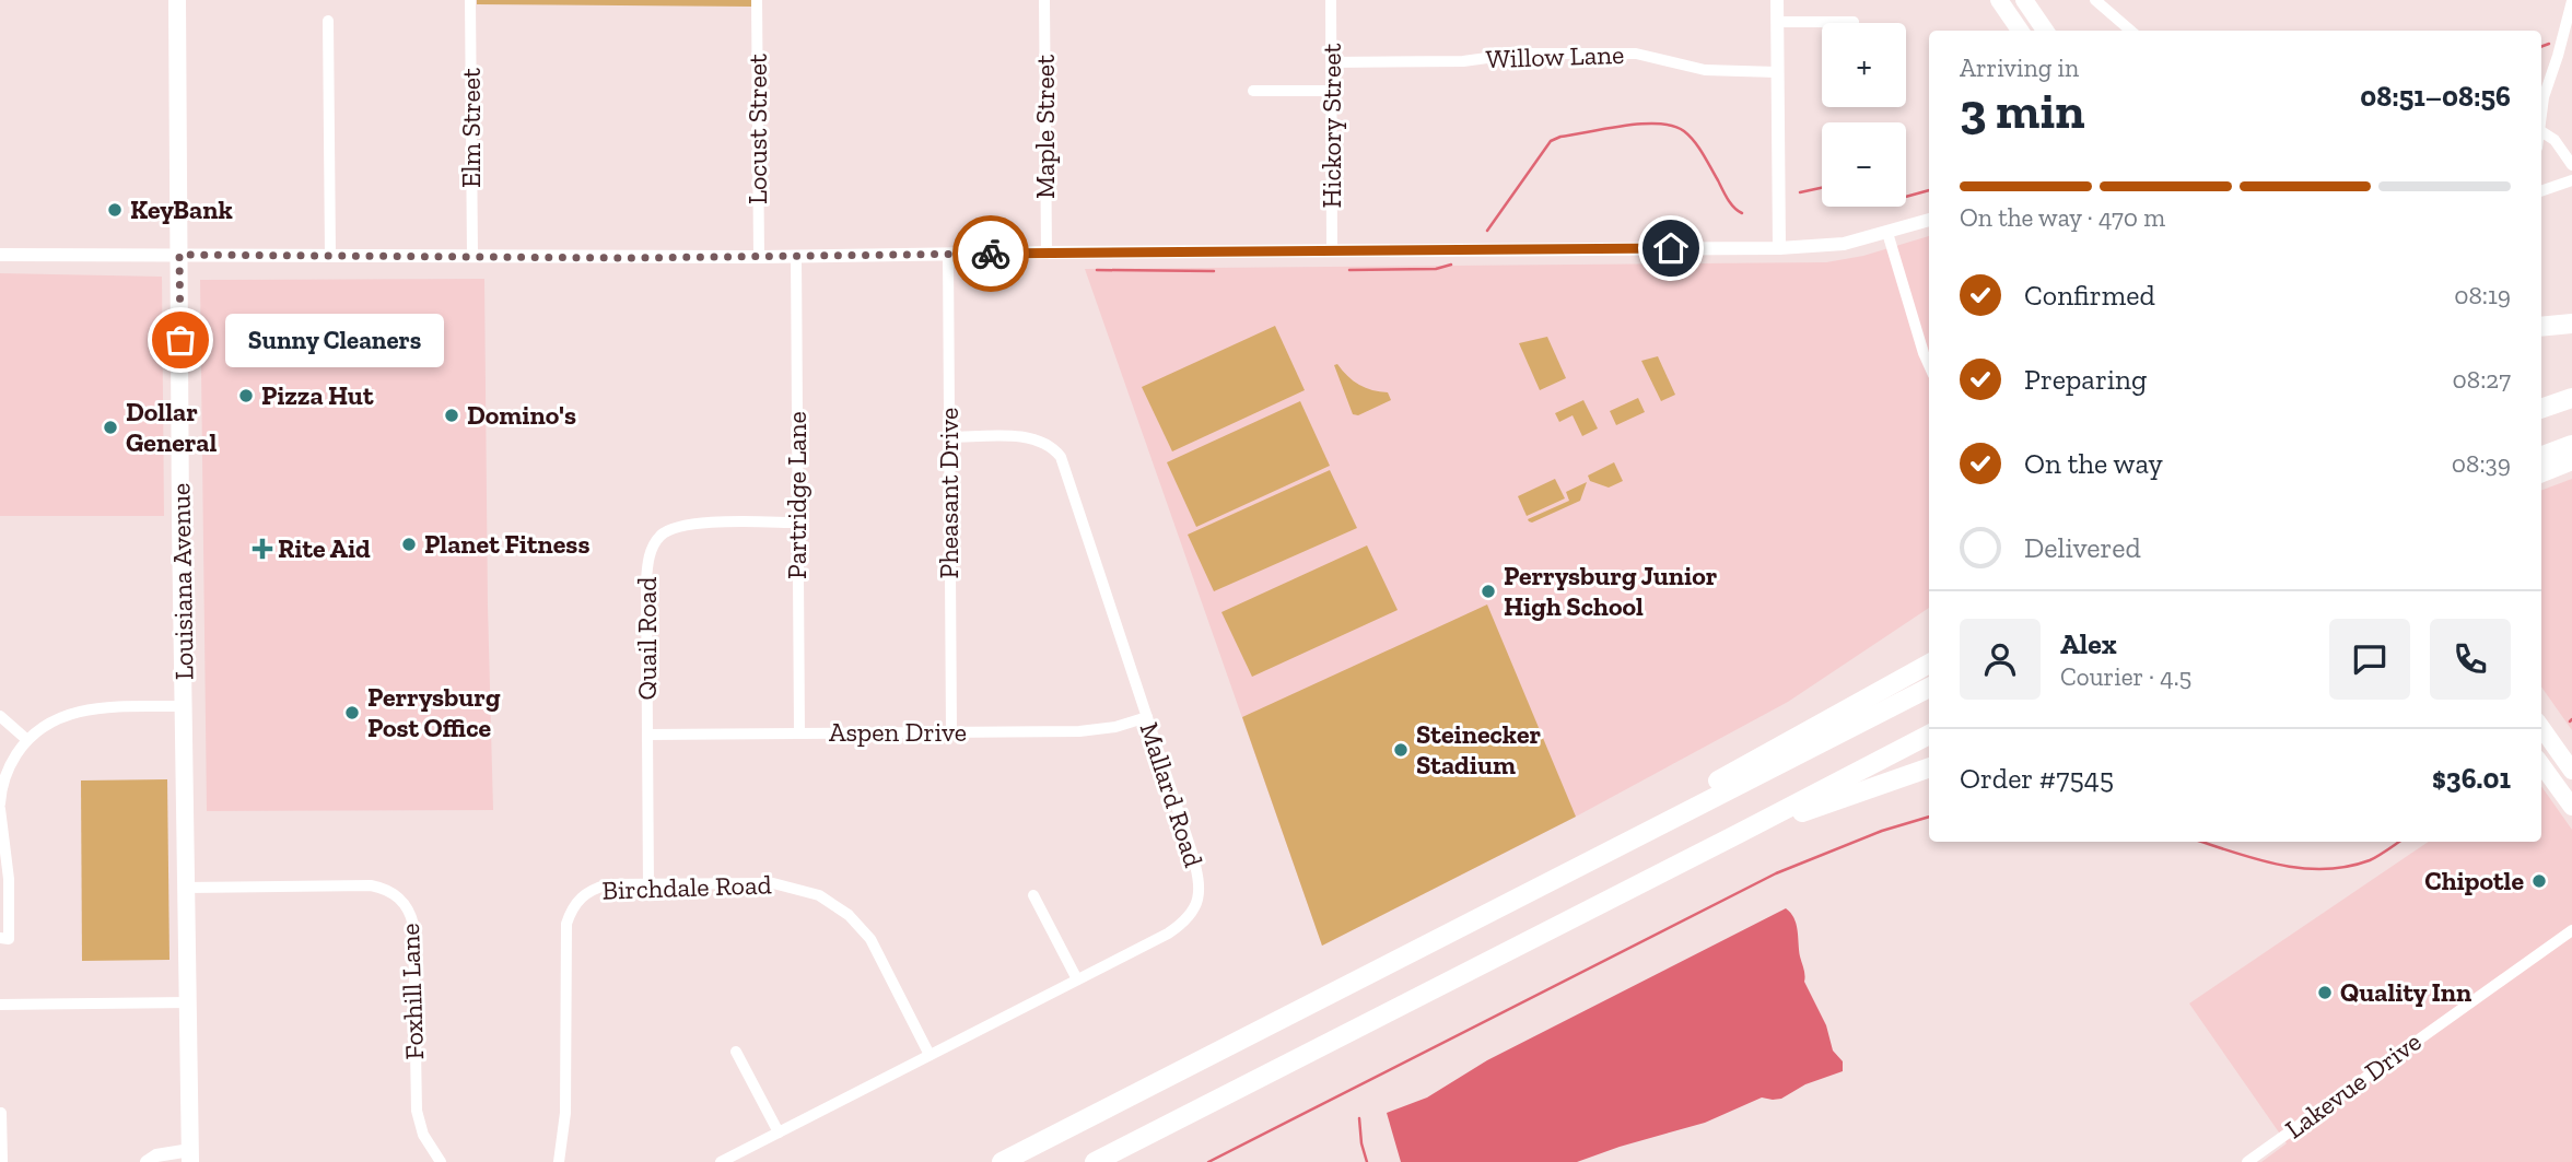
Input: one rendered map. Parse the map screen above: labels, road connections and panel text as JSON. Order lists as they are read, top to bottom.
{
  "streets": {
    "main road": ["Louisiana Avenue"],
    "street": [
      "Willow Lane",
      "Hickory Street",
      "Maple Street",
      "Elm Street",
      "Locust Street",
      "Pheasant Drive",
      "Partridge Lane",
      "Quail Road",
      "Aspen Drive",
      "Mallard Road",
      "Birchdale Road",
      "Foxhill Lane",
      "Lakevue Drive"
    ]
  },
  "crossings": [
    ["Willow Lane", "Hickory Street"],
    ["Pheasant Drive", "Aspen Drive"],
    ["Pheasant Drive", "Mallard Road"],
    ["Partridge Lane", "Quail Road"],
    ["Partridge Lane", "Aspen Drive"],
    ["Louisiana Avenue", "Foxhill Lane"],
    ["Quail Road", "Aspen Drive"],
    ["Quail Road", "Birchdale Road"],
    ["Aspen Drive", "Mallard Road"],
    ["Mallard Road", "Birchdale Road"]
  ],
  "places": {
    "other": [
      "KeyBank",
      "Sunny Cleaners",
      "Pizza Hut",
      "Domino's",
      "Dollar General",
      "Planet Fitness",
      "Perrysburg Junior High School",
      "Perrysburg Post Office",
      "Steinecker Stadium",
      "Chipotle",
      "Quality Inn"
    ],
    "health": ["Rite Aid"]
  },
  "page": {
    "map_buttons": ["+", "−"],
    "heading": ["3 min", "Arriving in", "08:51–08:56"],
    "panel": [
      "Alex",
      "Courier · 4.5",
      "Order #7545",
      "$36.01"
    ],
    "bar": "On the way · 470 m",
    "list": [
      ["Confirmed", "08:19"],
      ["Preparing", "08:27"],
      ["On the way", "08:39"],
      "Delivered"
    ],
    "bubble": "Sunny Cleaners"
  }
}
